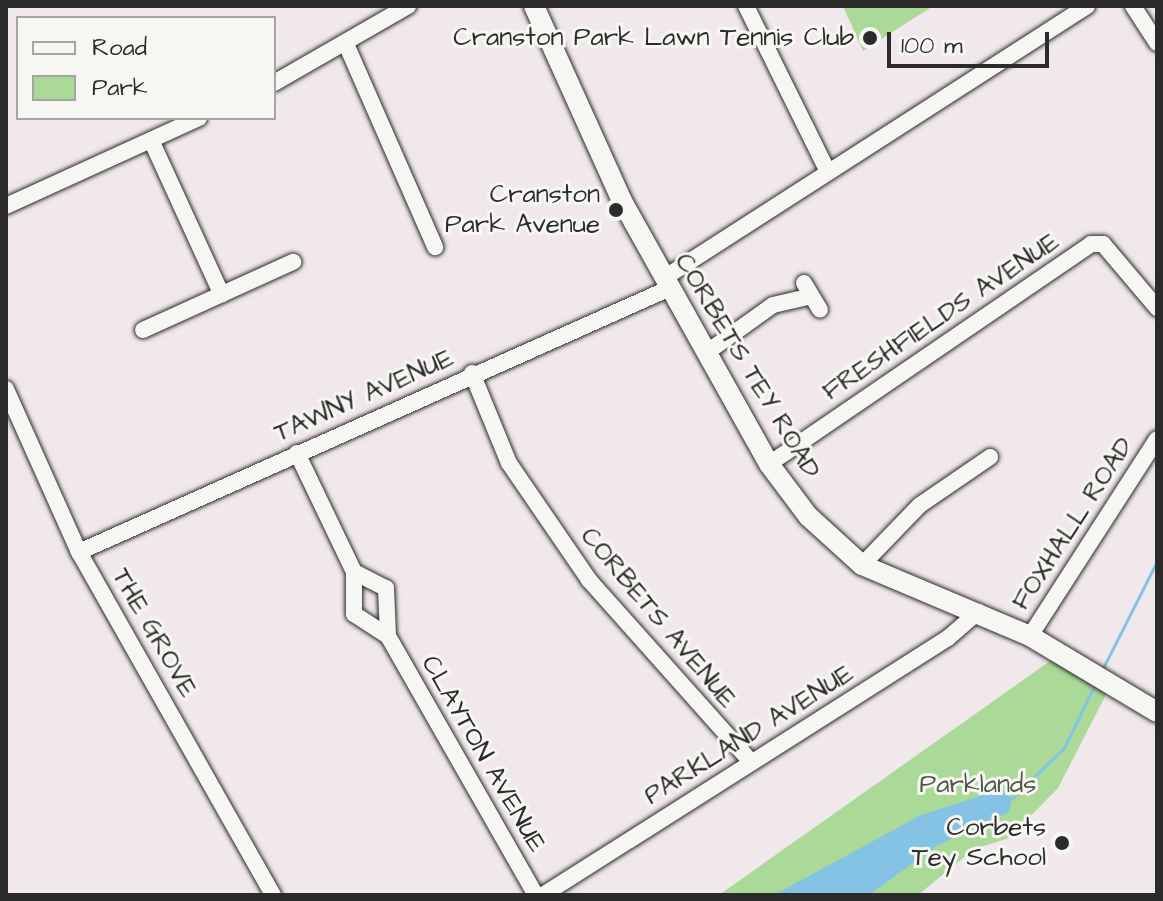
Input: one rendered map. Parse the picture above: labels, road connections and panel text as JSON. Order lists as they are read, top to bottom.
{
  "streets": {
    "main road": ["CORBETS TEY ROAD"],
    "street": [
      "FRESHFIELDS AVENUE",
      "TAWNY AVENUE",
      "FOXHALL ROAD",
      "CORBETS AVENUE",
      "THE GROVE",
      "PARKLAND AVENUE",
      "CLAYTON AVENUE"
    ]
  },
  "crossings": [
    ["FRESHFIELDS AVENUE", "CORBETS TEY ROAD"],
    ["CORBETS TEY ROAD", "TAWNY AVENUE"],
    ["CORBETS TEY ROAD", "FOXHALL ROAD"],
    ["CORBETS TEY ROAD", "PARKLAND AVENUE"],
    ["TAWNY AVENUE", "CORBETS AVENUE"],
    ["TAWNY AVENUE", "THE GROVE"],
    ["TAWNY AVENUE", "CLAYTON AVENUE"],
    ["CORBETS AVENUE", "PARKLAND AVENUE"]
  ],
  "parks": ["Parklands"],
  "places": ["Cranston Park Lawn Tennis Club", "Cranston Park Avenue", "Corbets Tey School"],
  "legend": ["Road", "Park"],
  "scale_bar": "100 m"
}
